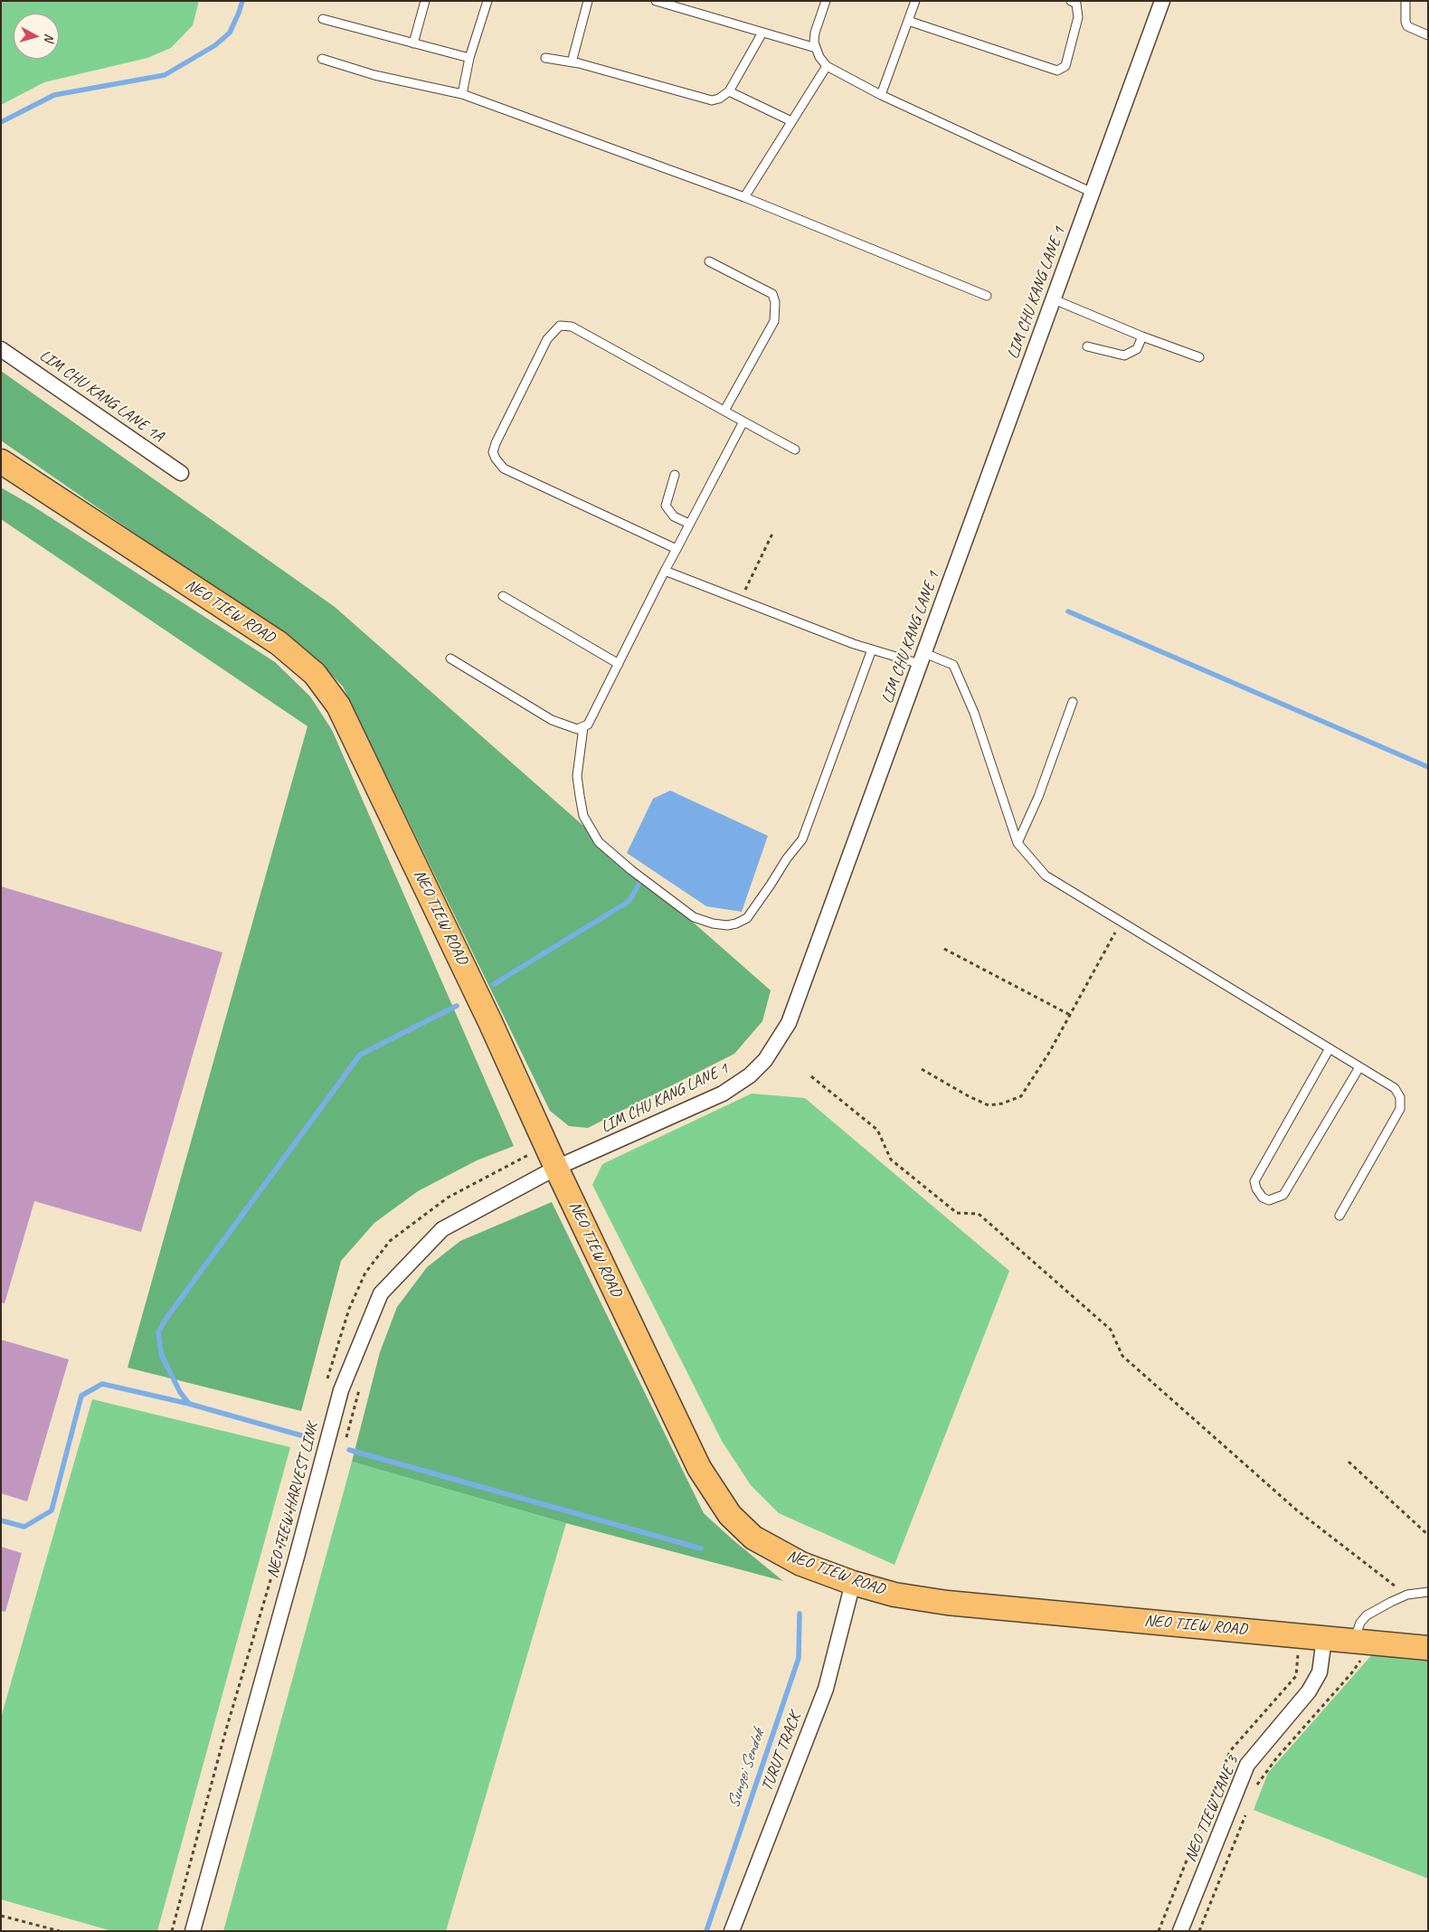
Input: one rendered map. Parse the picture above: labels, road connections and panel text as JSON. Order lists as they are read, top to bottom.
{
  "streets": {
    "main road": ["NEO TIEW ROAD"],
    "street": [
      "LIM CHU KANG LANE 1",
      "LIM CHU KANG LANE 1A",
      "NEO TIEW HARVEST LINK",
      "TURUT TRACK",
      "NEO TIEW LANE 3"
    ]
  },
  "crossings": [
    ["LIM CHU KANG LANE 1", "NEO TIEW ROAD"],
    ["LIM CHU KANG LANE 1", "NEO TIEW HARVEST LINK"],
    ["NEO TIEW ROAD", "NEO TIEW HARVEST LINK"],
    ["NEO TIEW ROAD", "TURUT TRACK"],
    ["NEO TIEW ROAD", "NEO TIEW LANE 3"]
  ],
  "water": ["Sungei Sendok"],
  "north": "right"
}
